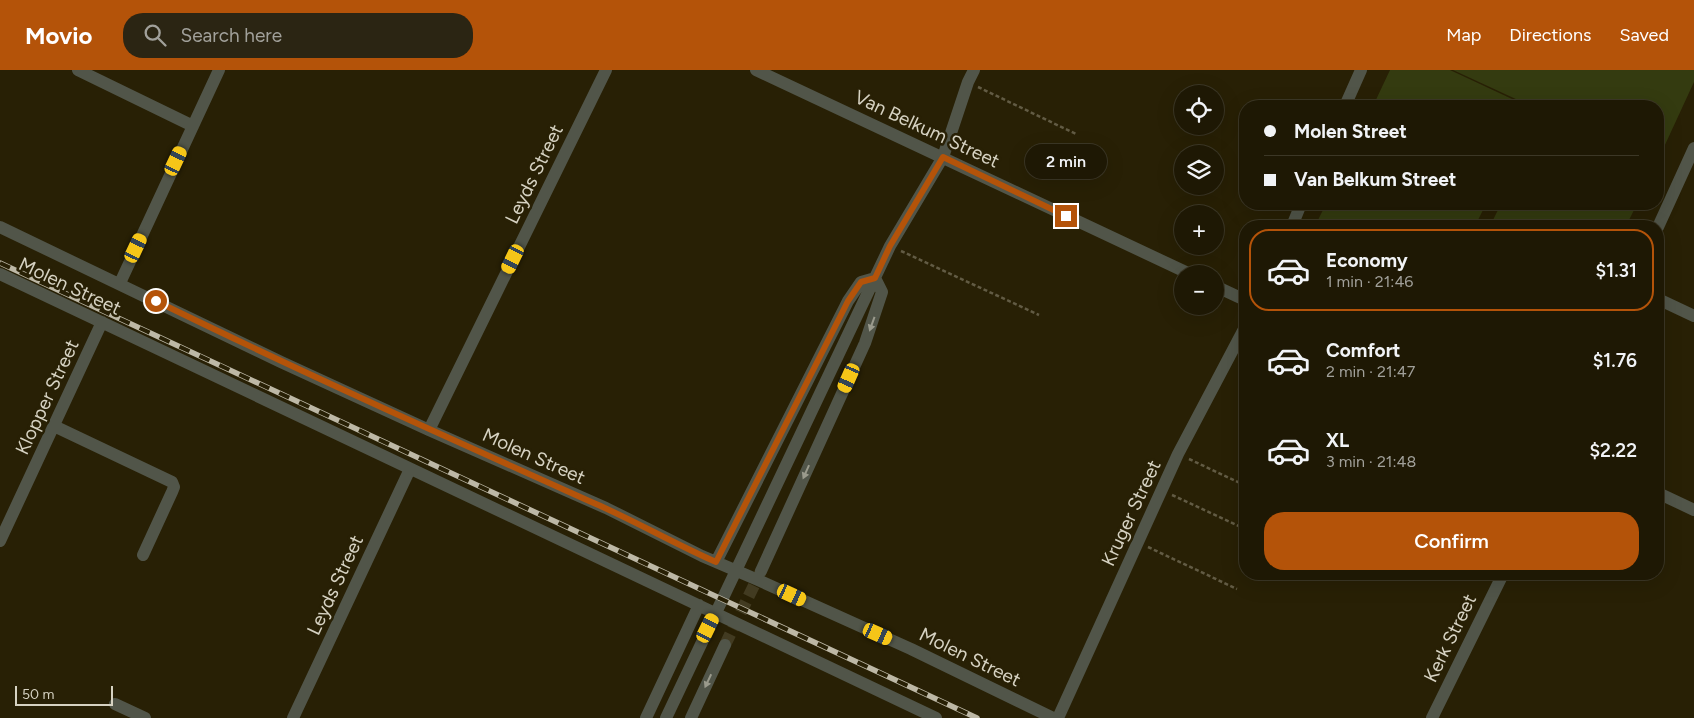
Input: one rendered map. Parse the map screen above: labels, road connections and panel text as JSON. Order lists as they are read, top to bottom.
{
  "streets": {
    "street": [
      "Van Belkum Street",
      "Leyds Street",
      "Molen Street",
      "Klopper Street",
      "Kruger Street",
      "Kerk Street"
    ]
  },
  "crossings": [
    ["Leyds Street", "Molen Street"],
    ["Molen Street", "Klopper Street"]
  ],
  "scale_bar": "50 m",
  "page": {
    "header": "Movio",
    "search": "Search here",
    "nav": ["Map", "Directions", "Saved"],
    "map_buttons": ["+", "−"],
    "banner": ["Molen Street", "Van Belkum Street"],
    "bubble": "2 min",
    "list": [
      {
        "name": "Economy",
        "note": "1 min · 21:46",
        "value": "$1.31"
      },
      {
        "name": "Comfort",
        "note": "2 min · 21:47",
        "value": "$1.76"
      },
      {
        "name": "XL",
        "note": "3 min · 21:48",
        "value": "$2.22"
      }
    ],
    "buttons": "Confirm",
    "scale": "50 m"
  }
}
